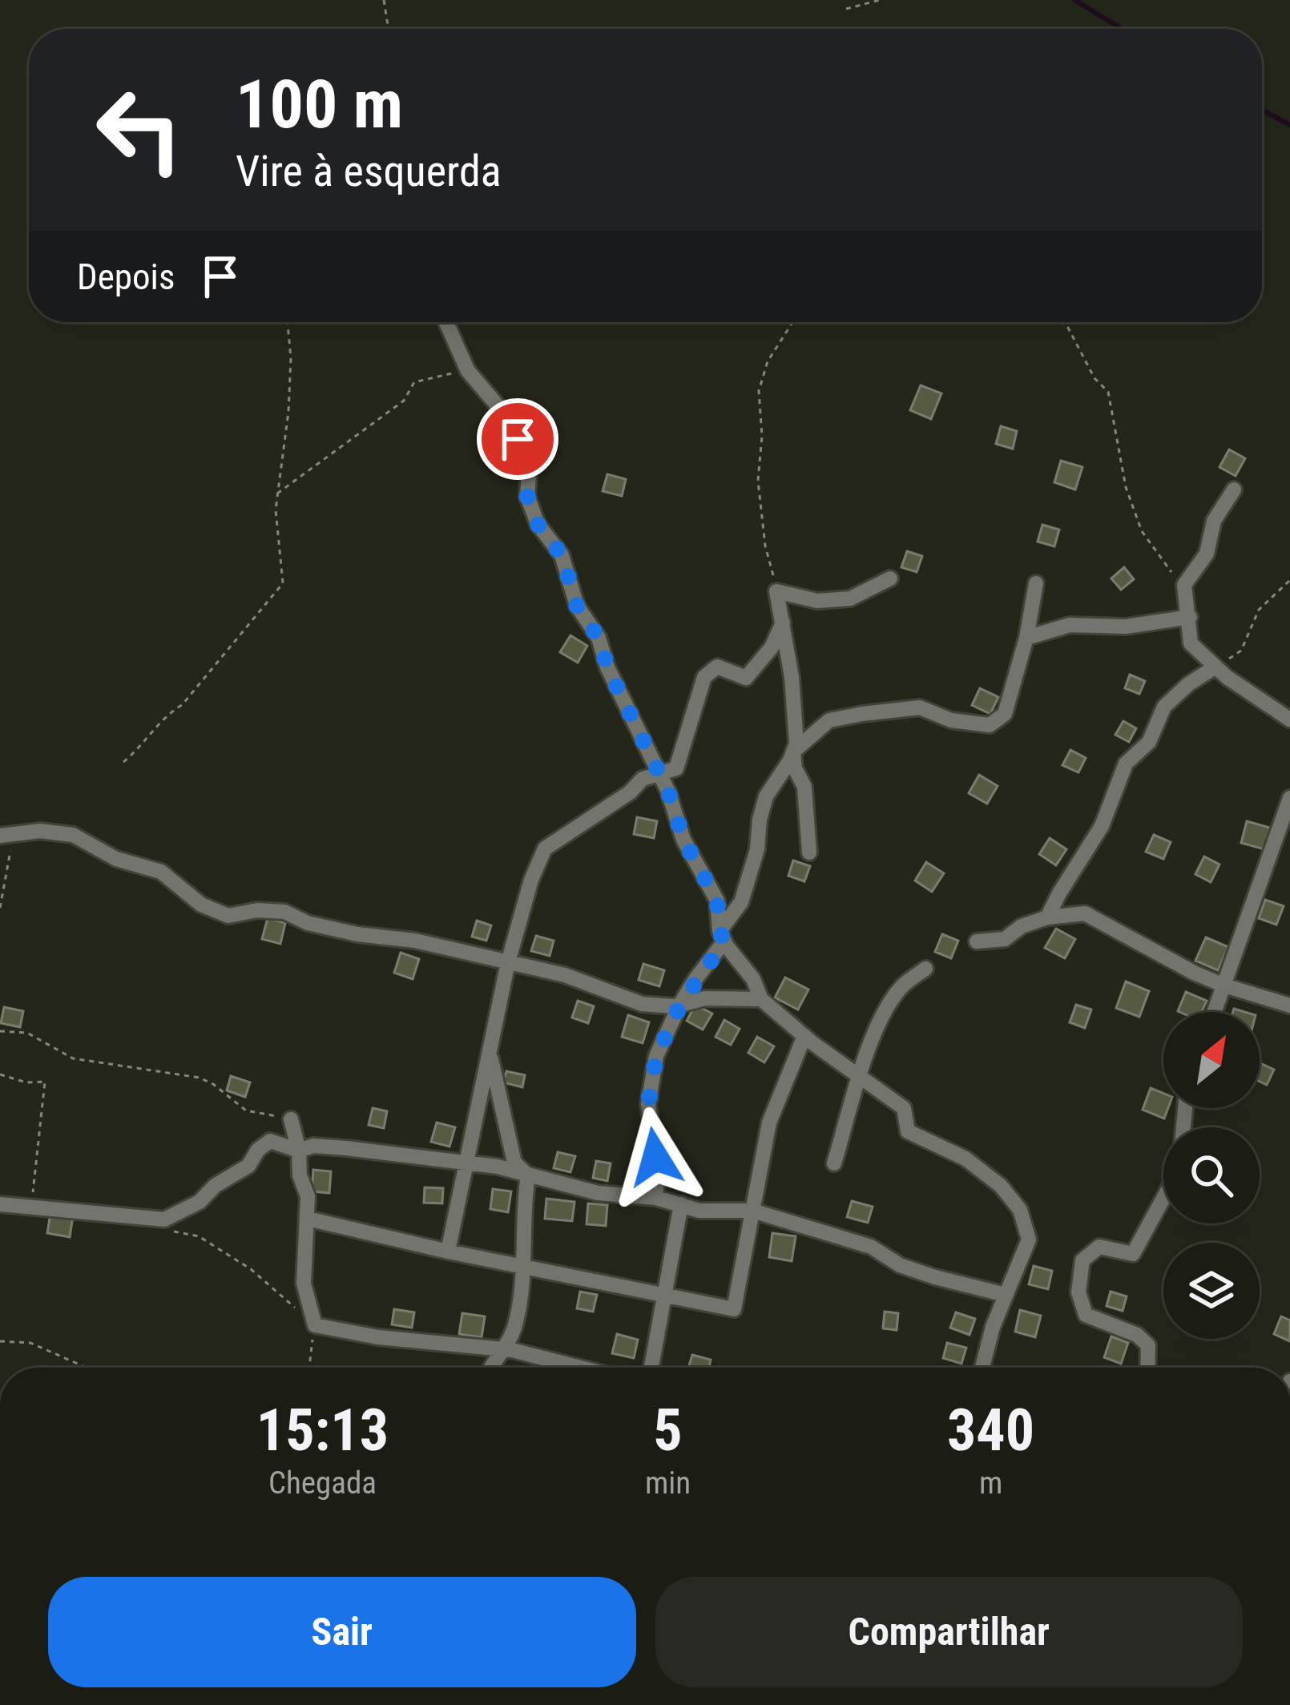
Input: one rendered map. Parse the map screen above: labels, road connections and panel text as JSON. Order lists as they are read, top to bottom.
{
  "north": "top right",
  "page": {
    "turn": ["100 m", "Vire à esquerda"],
    "then": "Depois",
    "eta": [
      "15:13",
      "Chegada",
      "5",
      "min",
      "340",
      "m"
    ],
    "buttons": ["Sair", "Compartilhar"]
  }
}
